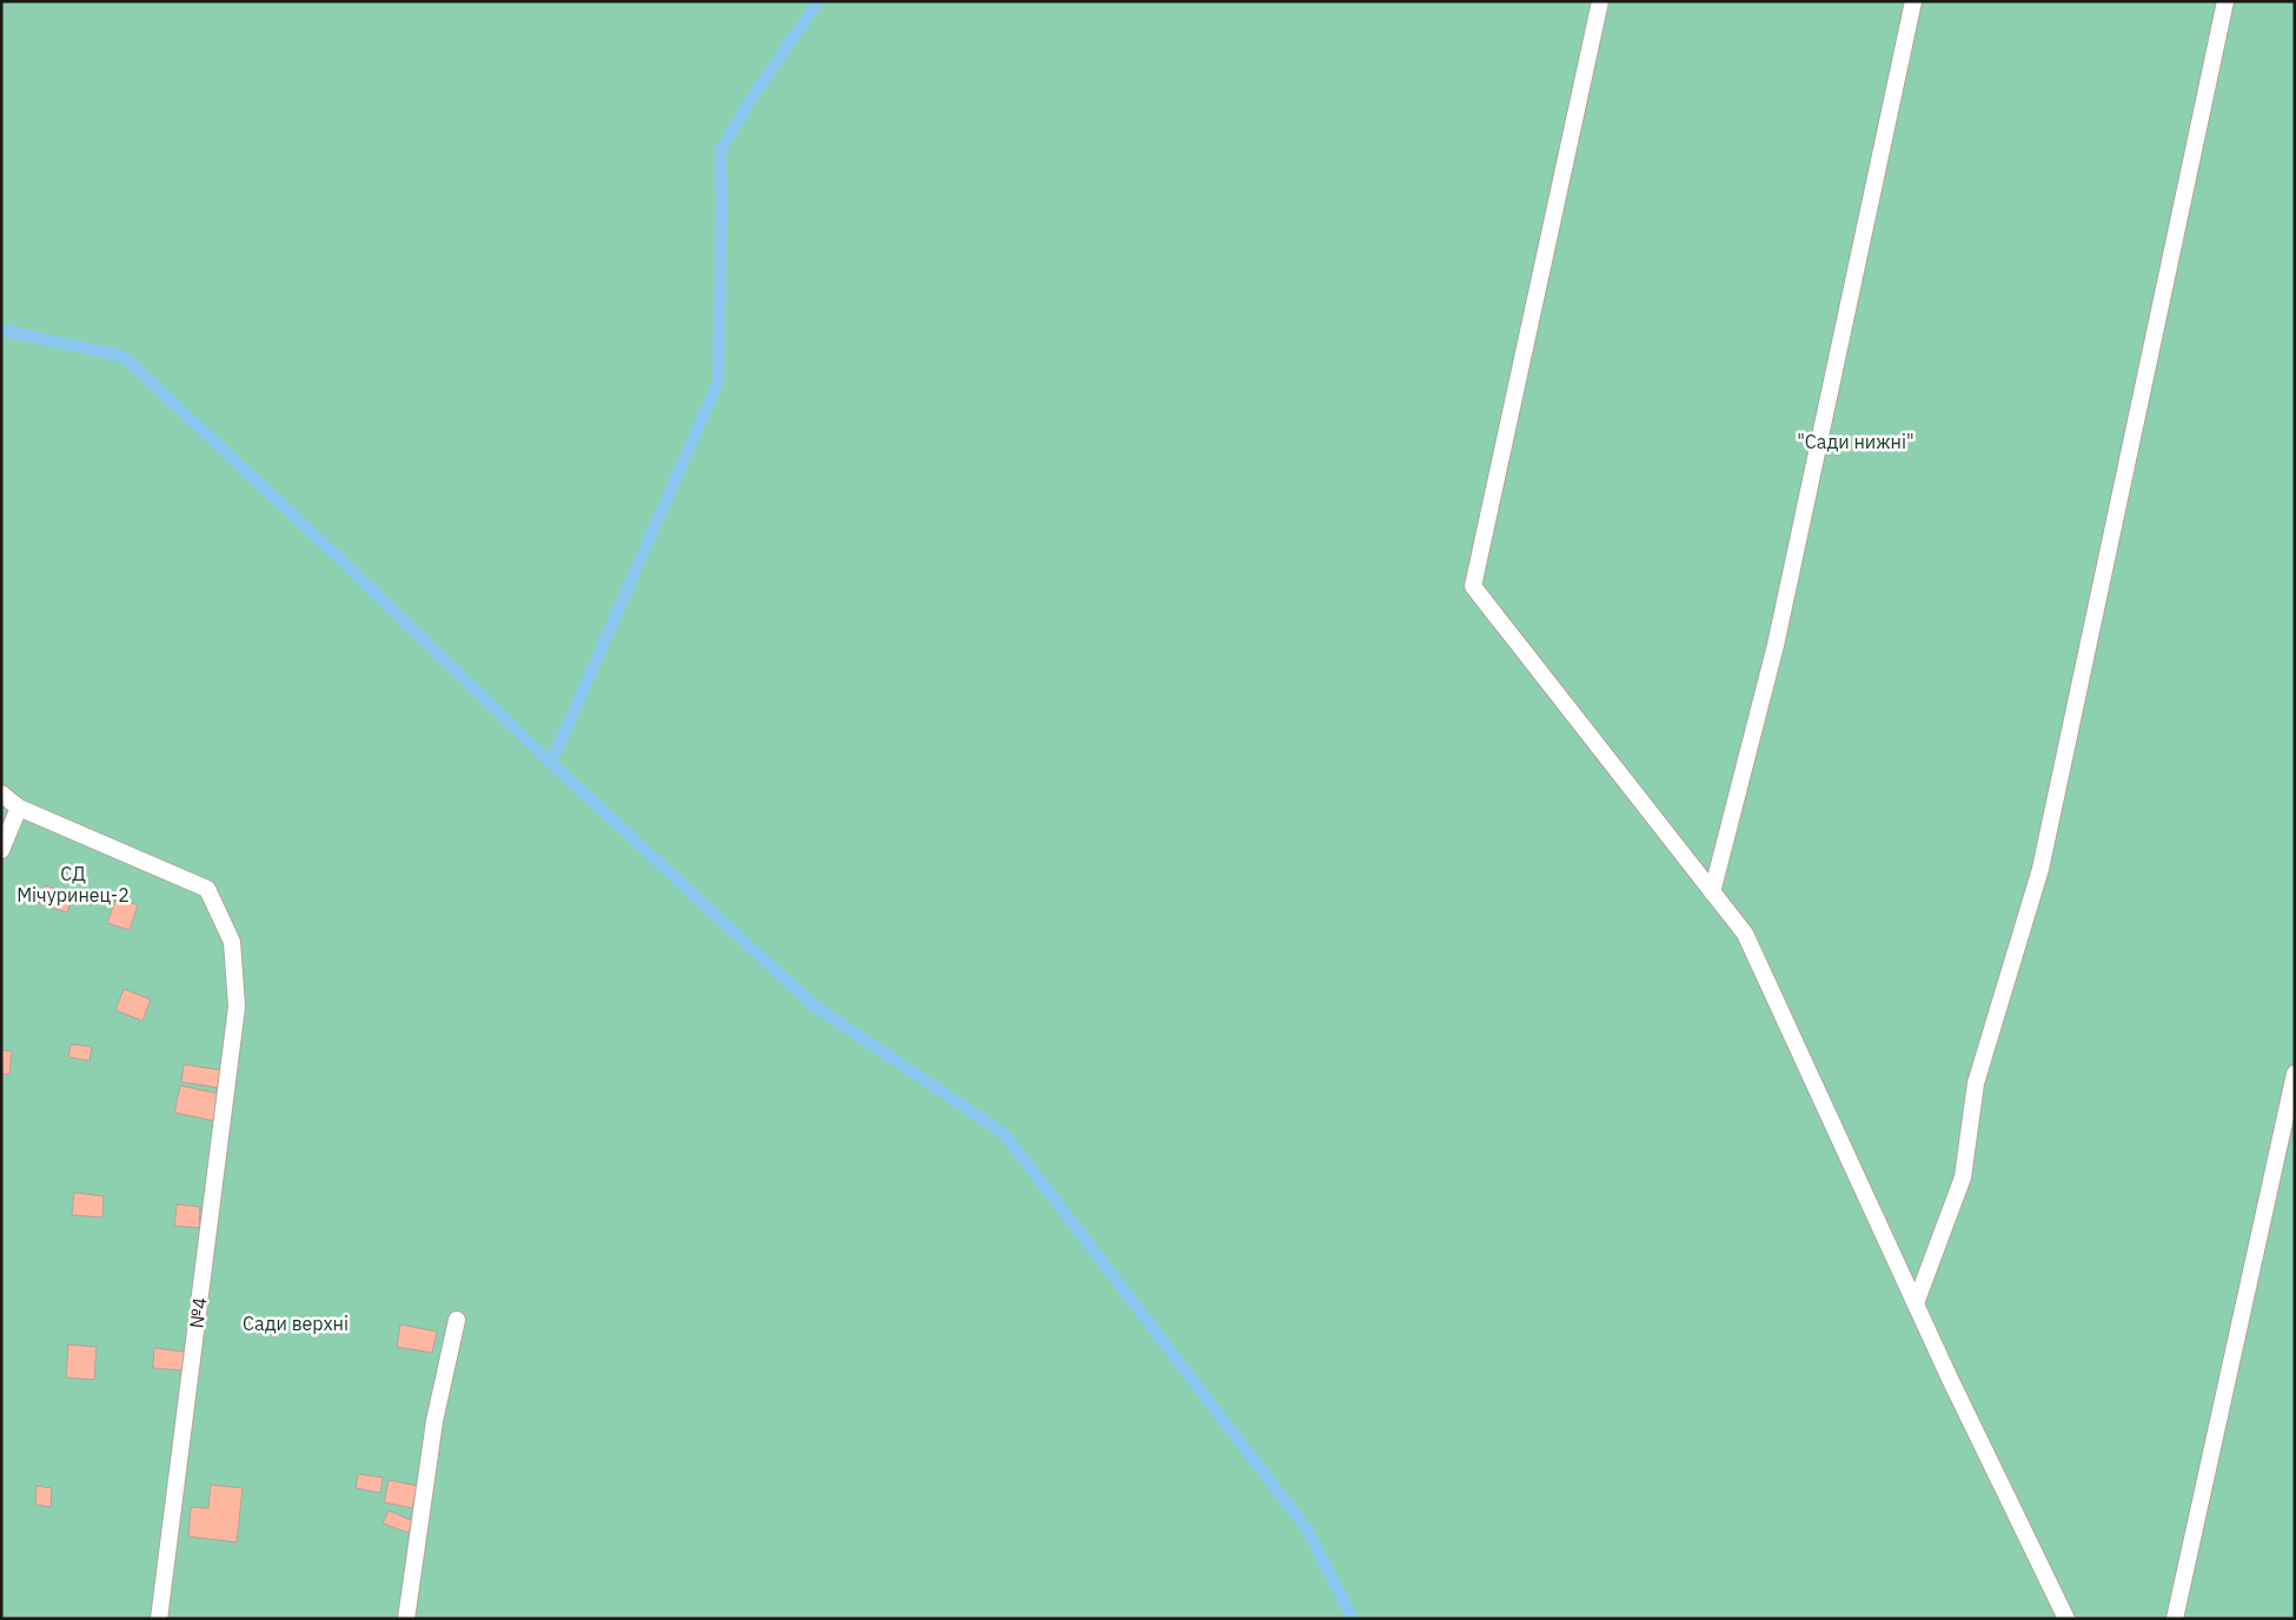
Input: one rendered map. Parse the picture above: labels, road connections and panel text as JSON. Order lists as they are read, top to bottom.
{
  "streets": {
    "lane": ["№4"]
  },
  "parks": ["\"Сади нижні\"", "СД Мічуринец-2", "Сади верхні"]
}
